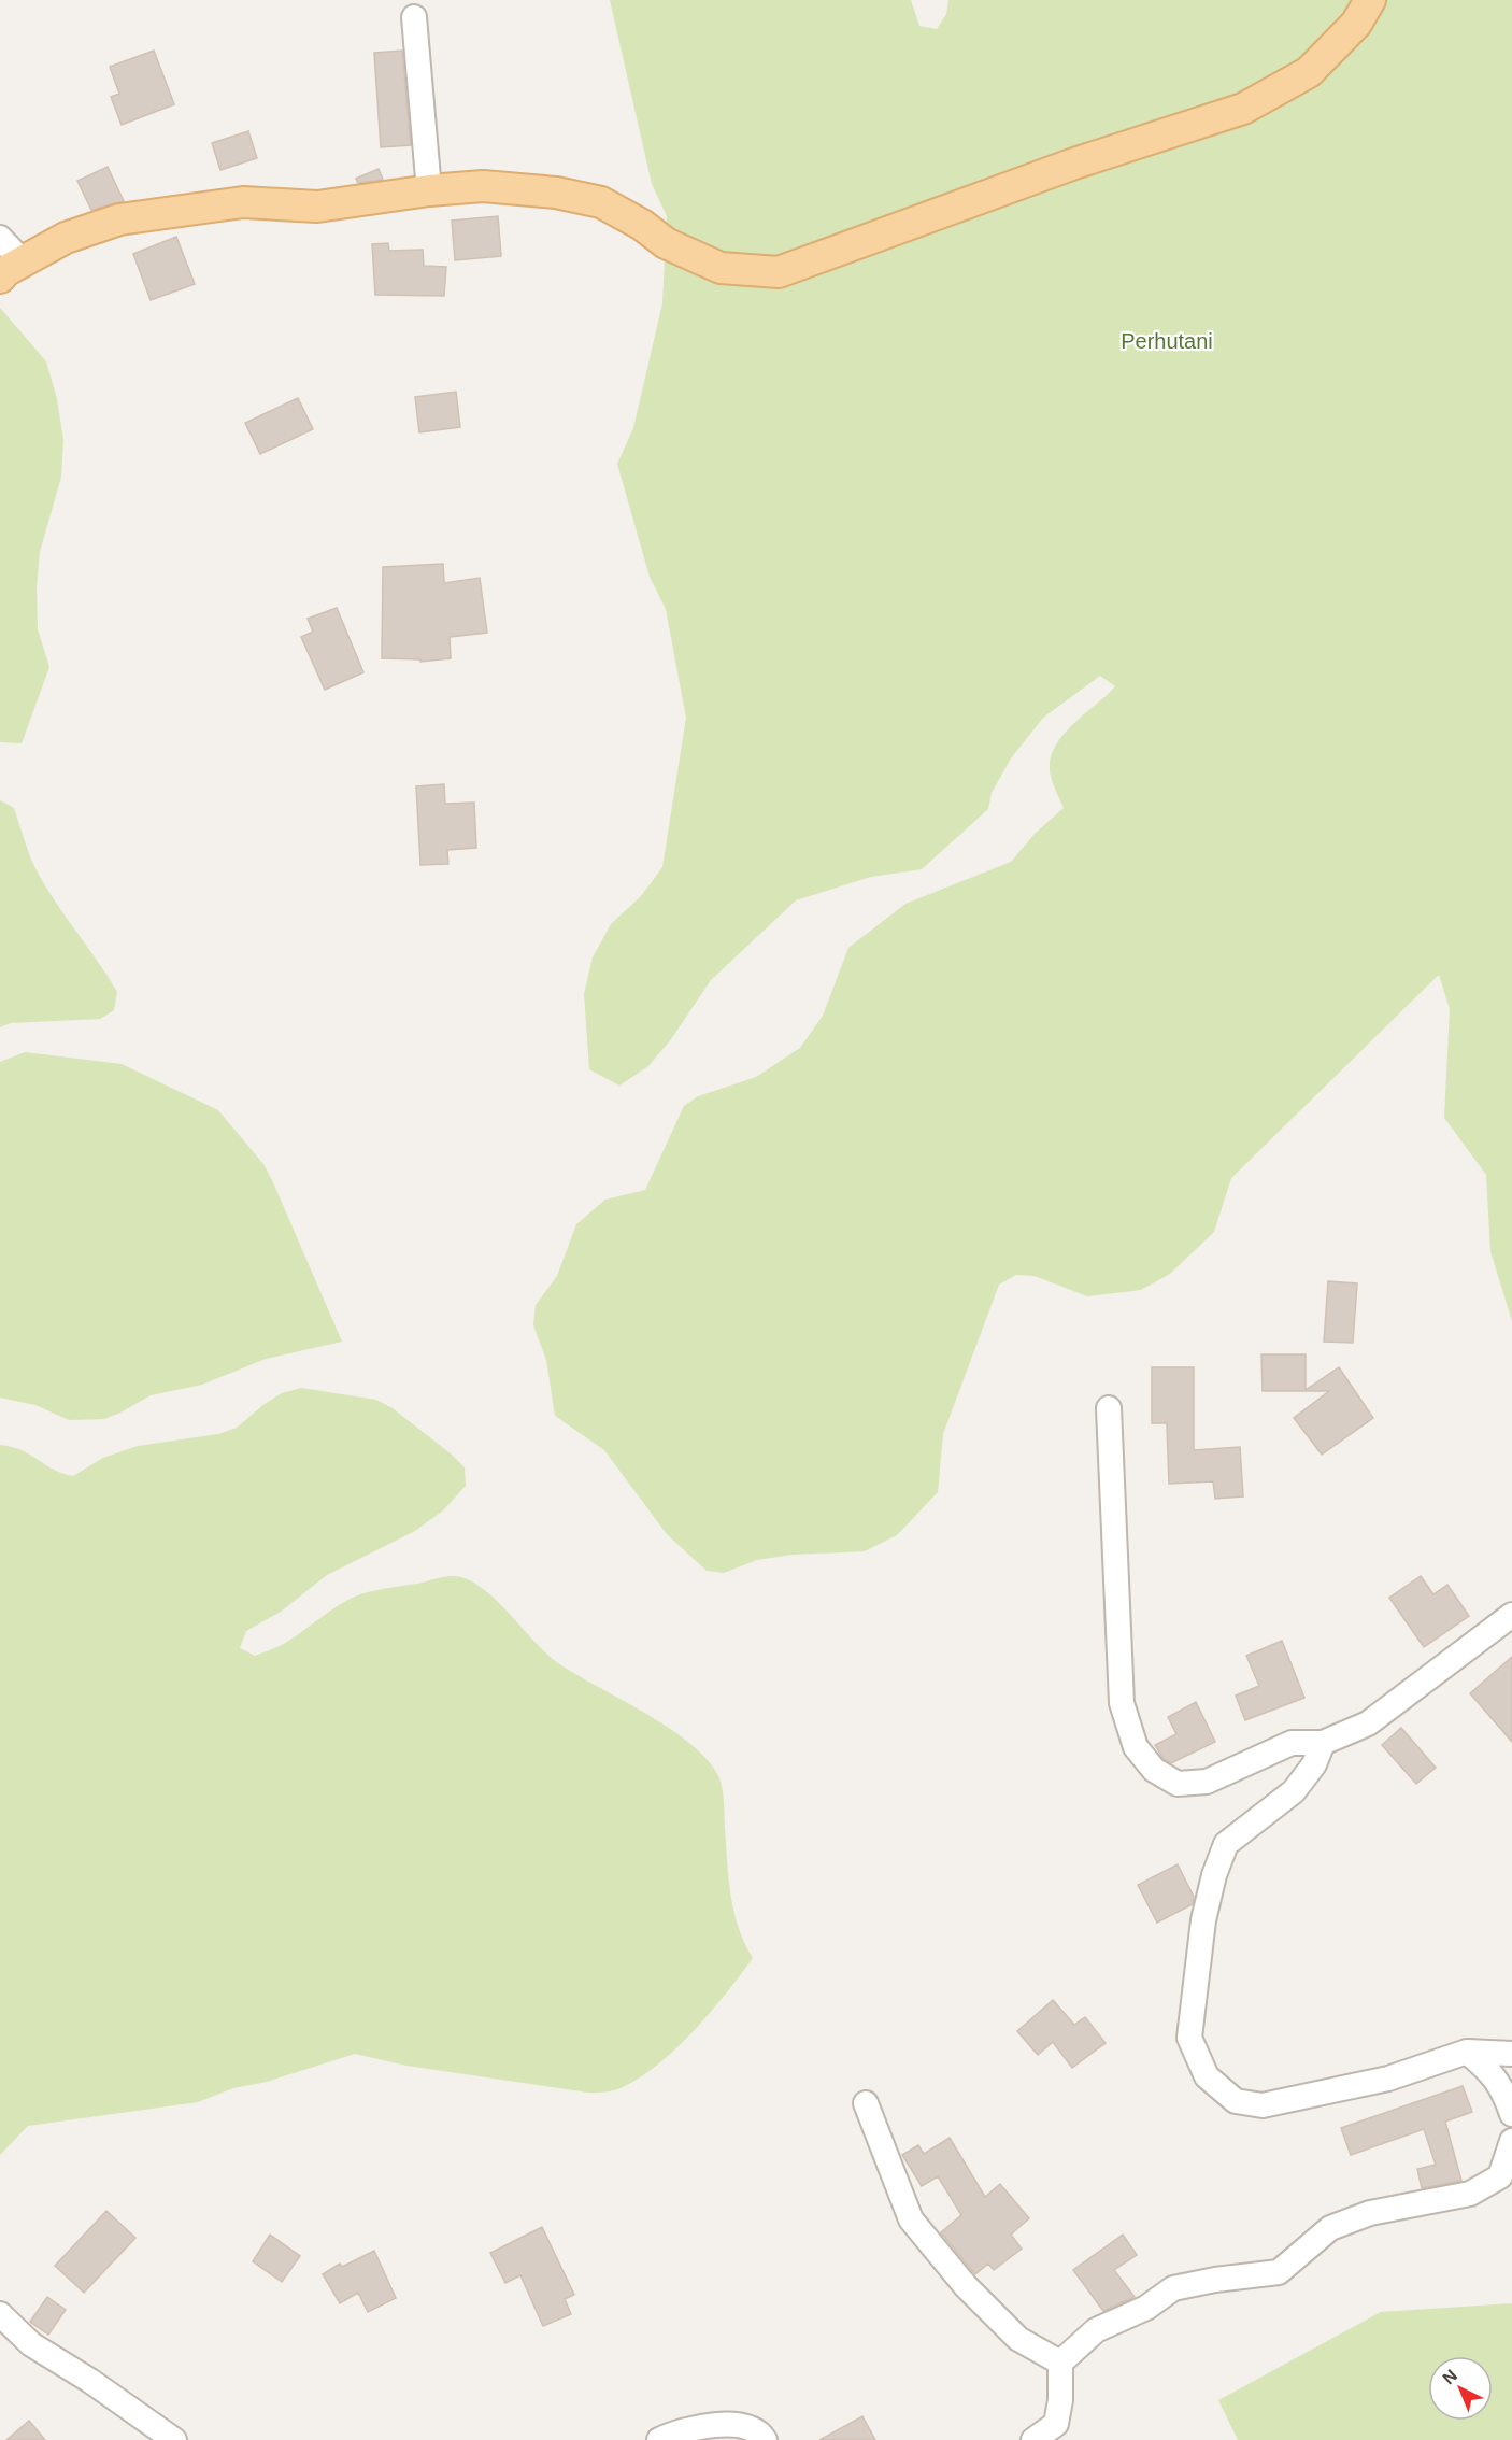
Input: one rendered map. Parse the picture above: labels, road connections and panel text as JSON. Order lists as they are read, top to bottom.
{
  "parks": ["Perhutani"],
  "north": "top left"
}
